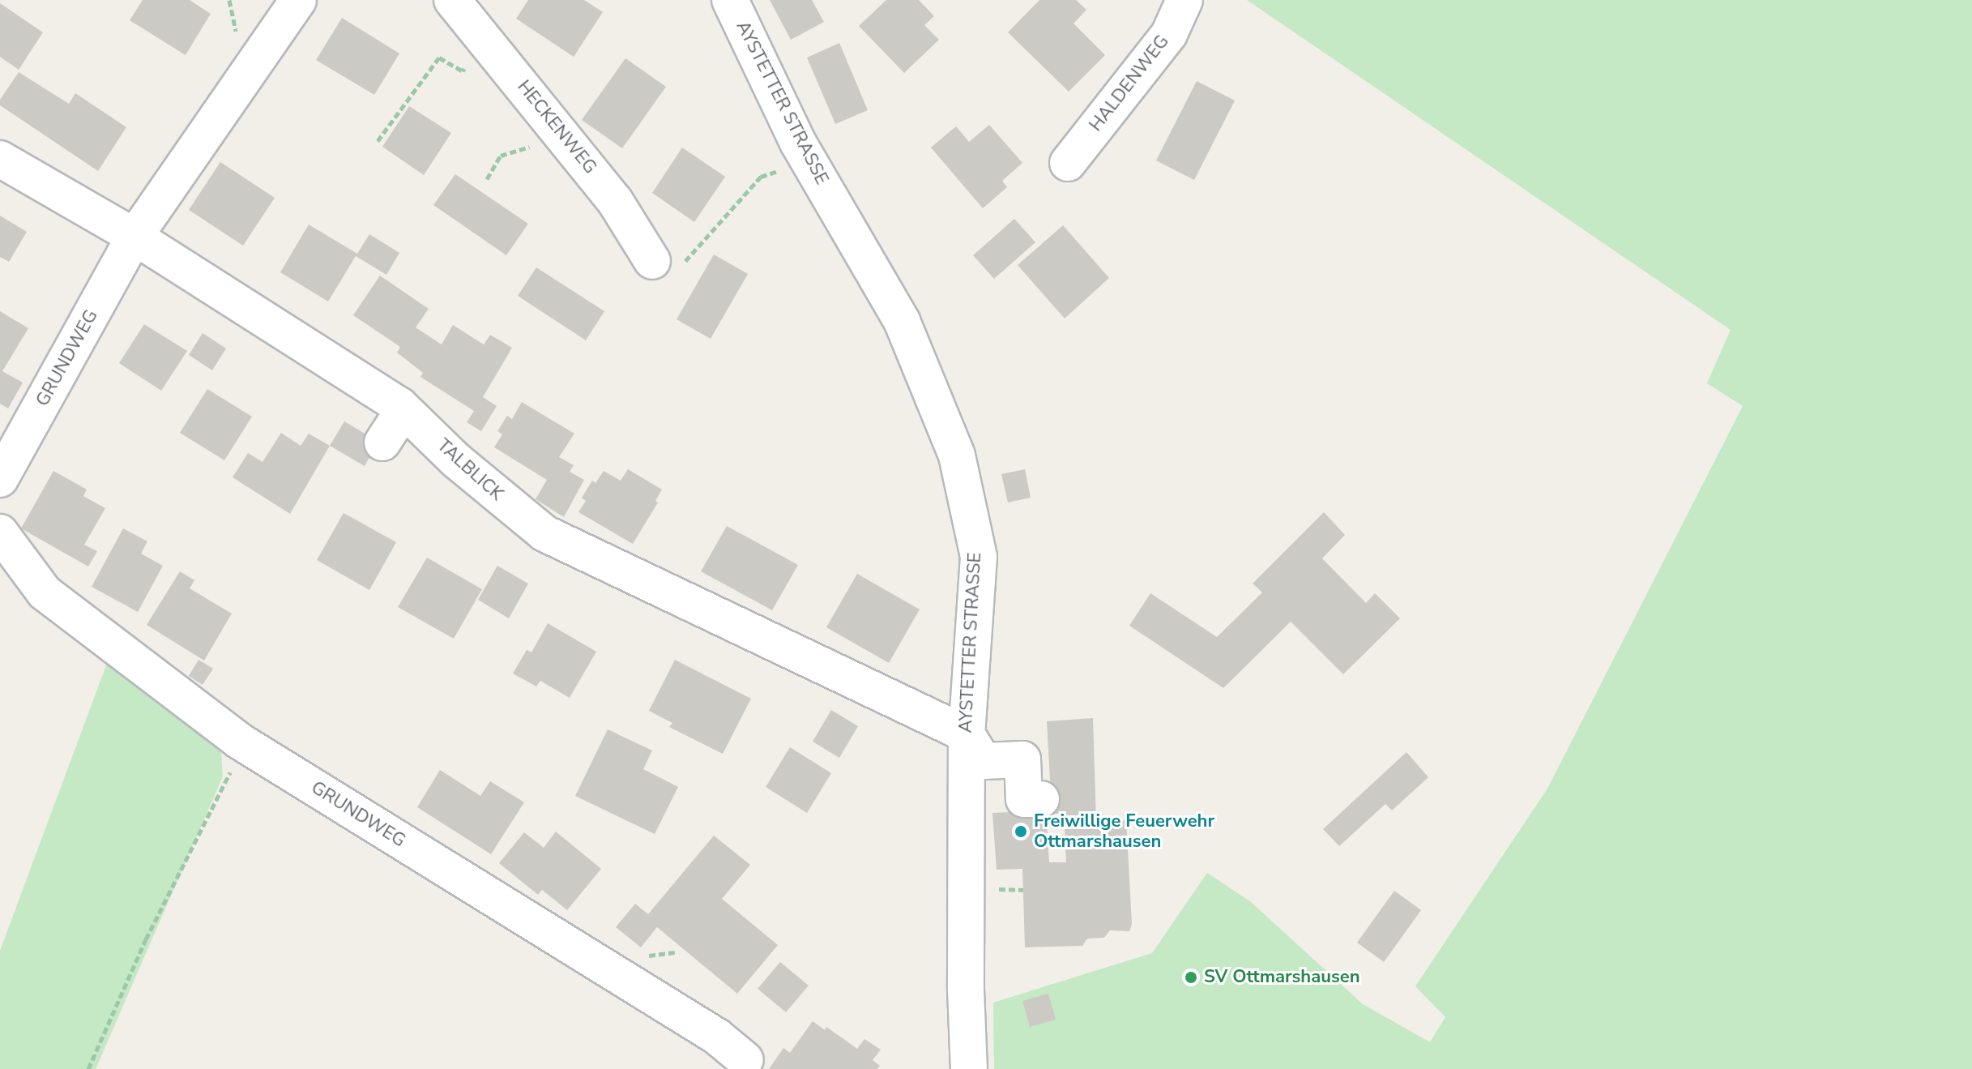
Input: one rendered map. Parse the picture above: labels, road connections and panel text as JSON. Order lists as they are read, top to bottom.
{
  "streets": {
    "street": [
      "HALDENWEG",
      "AYSTETTER STRASSE",
      "HECKENWEG",
      "GRUNDWEG",
      "TALBLICK"
    ]
  },
  "crossings": [
    ["AYSTETTER STRASSE", "TALBLICK"],
    ["GRUNDWEG", "TALBLICK"]
  ],
  "places": ["Freiwillige Feuerwehr Ottmarshausen", "SV Ottmarshausen"]
}
